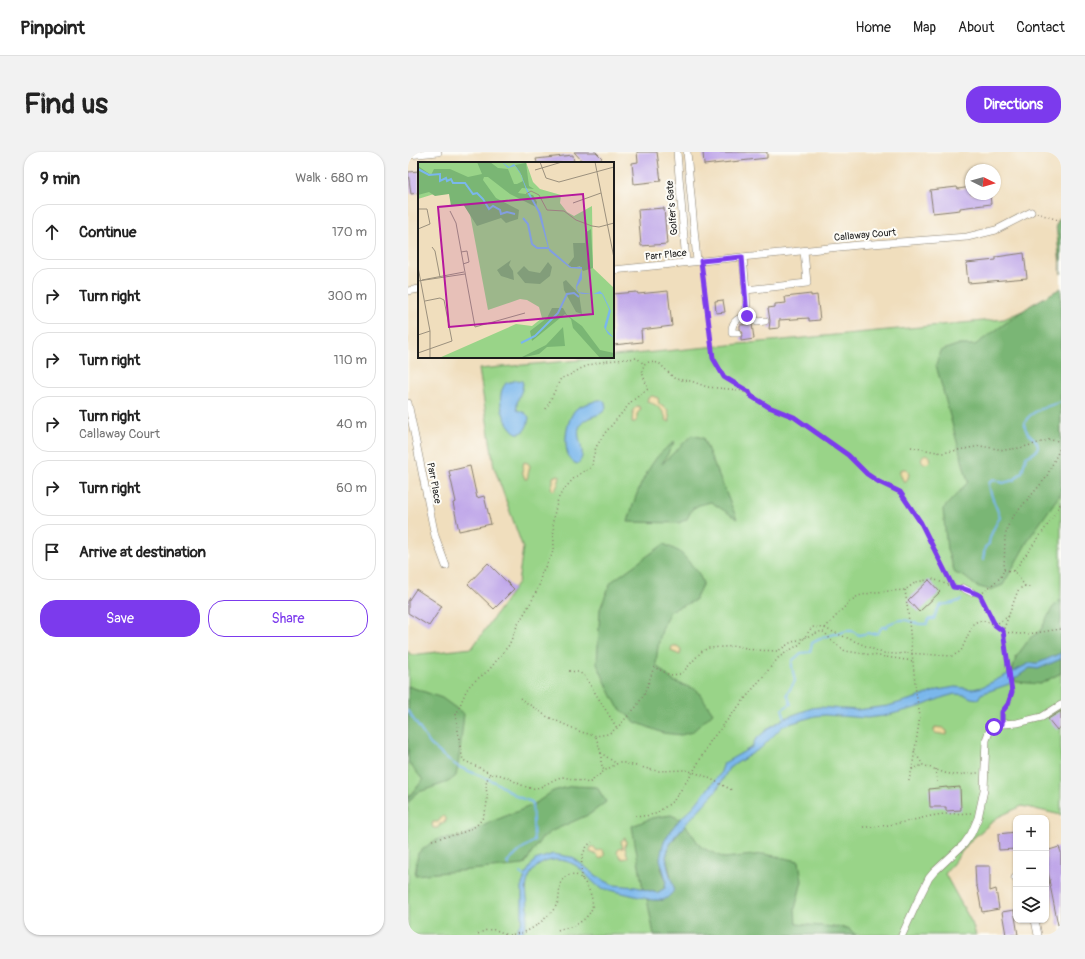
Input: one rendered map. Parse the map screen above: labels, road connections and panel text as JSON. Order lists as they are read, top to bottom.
{
  "streets": {
    "street": ["Golfer's Gate", "Callaway Court", "Parr Place"]
  },
  "crossings": [
    ["Golfer's Gate", "Callaway Court"],
    ["Golfer's Gate", "Parr Place"],
    ["Callaway Court", "Parr Place"]
  ],
  "north": "right",
  "page": {
    "header": "Pinpoint",
    "nav": [
      "Home",
      "Map",
      "About",
      "Contact"
    ],
    "buttons": [
      "Directions",
      ["Save", "Share"]
    ],
    "title": "Find us",
    "heading": ["9 min", "Walk · 680 m"],
    "list": [
      ["Continue", "170 m"],
      ["Turn right", "300 m"],
      ["Turn right", "110 m"],
      ["Turn right", "Callaway Court", "40 m"],
      ["Turn right", "60 m"],
      "Arrive at destination"
    ],
    "map_buttons": ["+", "−"]
  }
}
